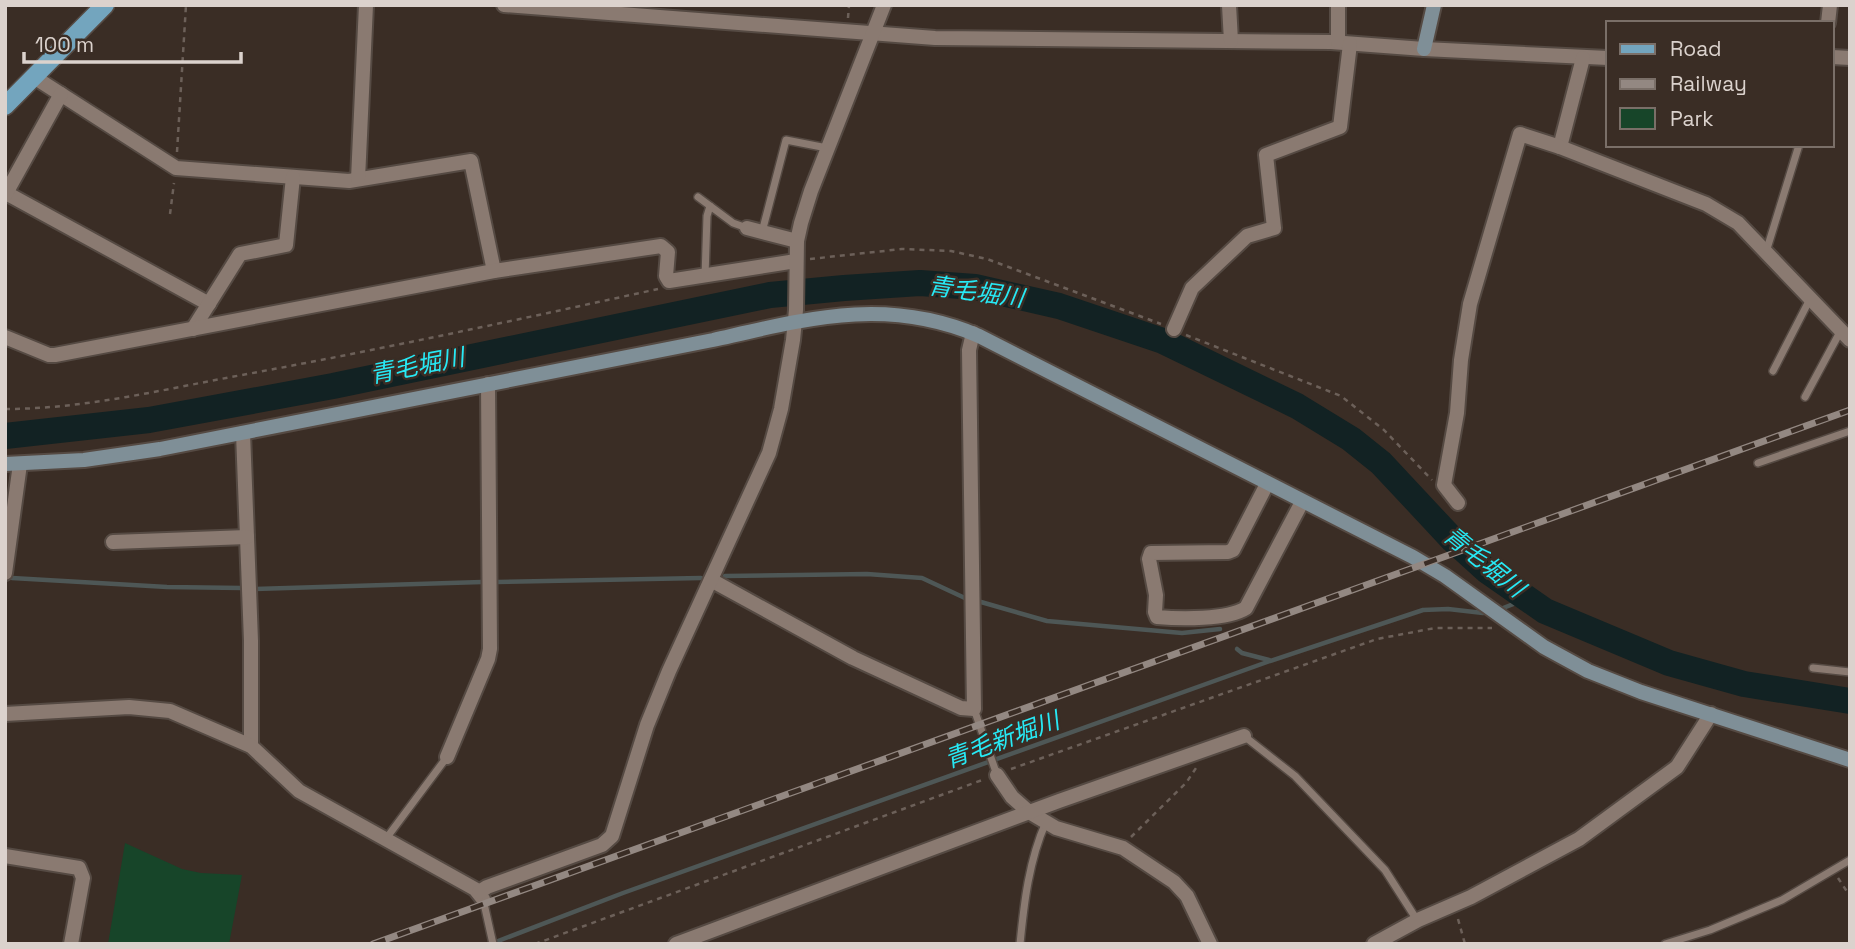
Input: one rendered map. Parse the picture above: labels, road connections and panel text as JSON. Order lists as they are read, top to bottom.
{
  "water": ["青毛堀川", "青毛新堀川"],
  "legend": ["Road", "Railway", "Park"],
  "scale_bar": "100 m"
}
